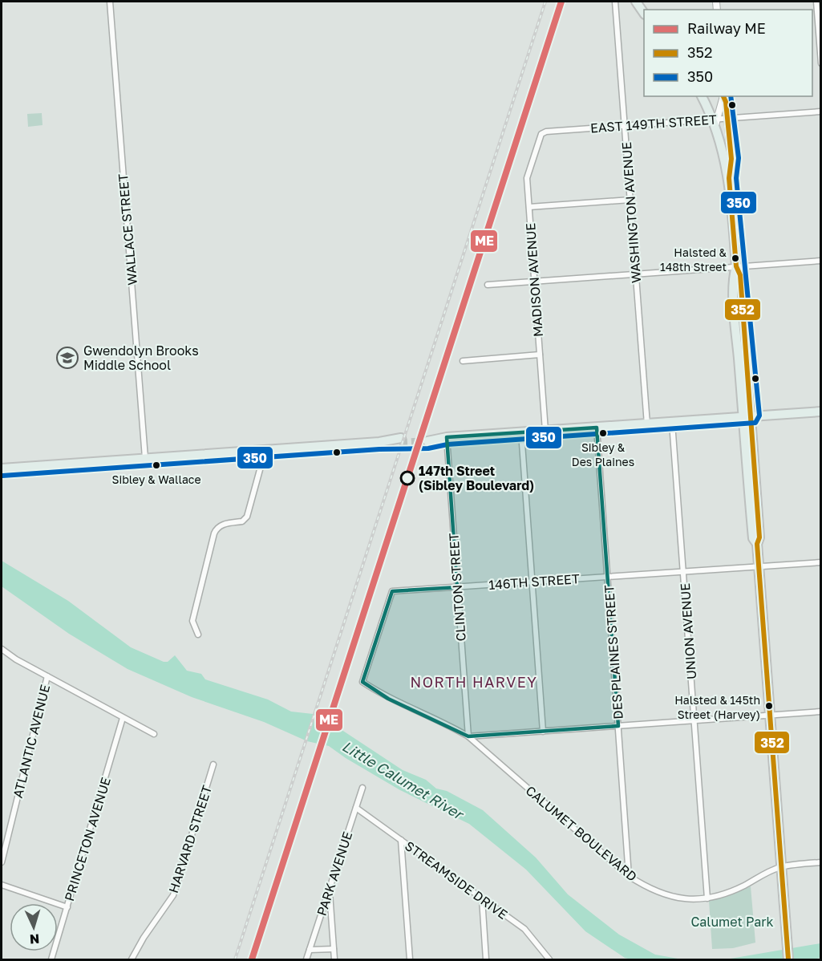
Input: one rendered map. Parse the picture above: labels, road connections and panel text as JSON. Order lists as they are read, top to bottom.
{
  "streets": {
    "street": [
      "EAST 149TH STREET",
      "WASHINGTON AVENUE",
      "WALLACE STREET",
      "MADISON AVENUE",
      "146TH STREET",
      "CLINTON STREET",
      "UNION AVENUE",
      "DES PLAINES STREET",
      "ATLANTIC AVENUE",
      "CALUMET BOULEVARD",
      "PRINCETON AVENUE",
      "HARVARD STREET",
      "PARK AVENUE",
      "STREAMSIDE DRIVE"
    ]
  },
  "crossings": [
    ["EAST 149TH STREET", "WASHINGTON AVENUE"],
    ["EAST 149TH STREET", "MADISON AVENUE"],
    ["146TH STREET", "CLINTON STREET"],
    ["146TH STREET", "UNION AVENUE"],
    ["146TH STREET", "DES PLAINES STREET"],
    ["146TH STREET", "CALUMET BOULEVARD"],
    ["CLINTON STREET", "CALUMET BOULEVARD"],
    ["UNION AVENUE", "CALUMET BOULEVARD"],
    ["DES PLAINES STREET", "CALUMET BOULEVARD"],
    ["PARK AVENUE", "STREAMSIDE DRIVE"]
  ],
  "districts": ["NORTH HARVEY"],
  "water": ["Little Calumet River"],
  "parks": ["Calumet Park"],
  "places": {
    "other": [
      "Halsted & 148th Street",
      "Sibley & Des Plaines",
      "Sibley & Wallace",
      "147th Street (Sibley Boulevard)",
      "Halsted & 145th Street (Harvey)"
    ],
    "school or university": ["Gwendolyn Brooks Middle School"]
  },
  "lines": ["rail line ME", "transit line 352", "transit line 350"],
  "legend": ["Railway ME", "352", "350"],
  "north": "bottom"
}
